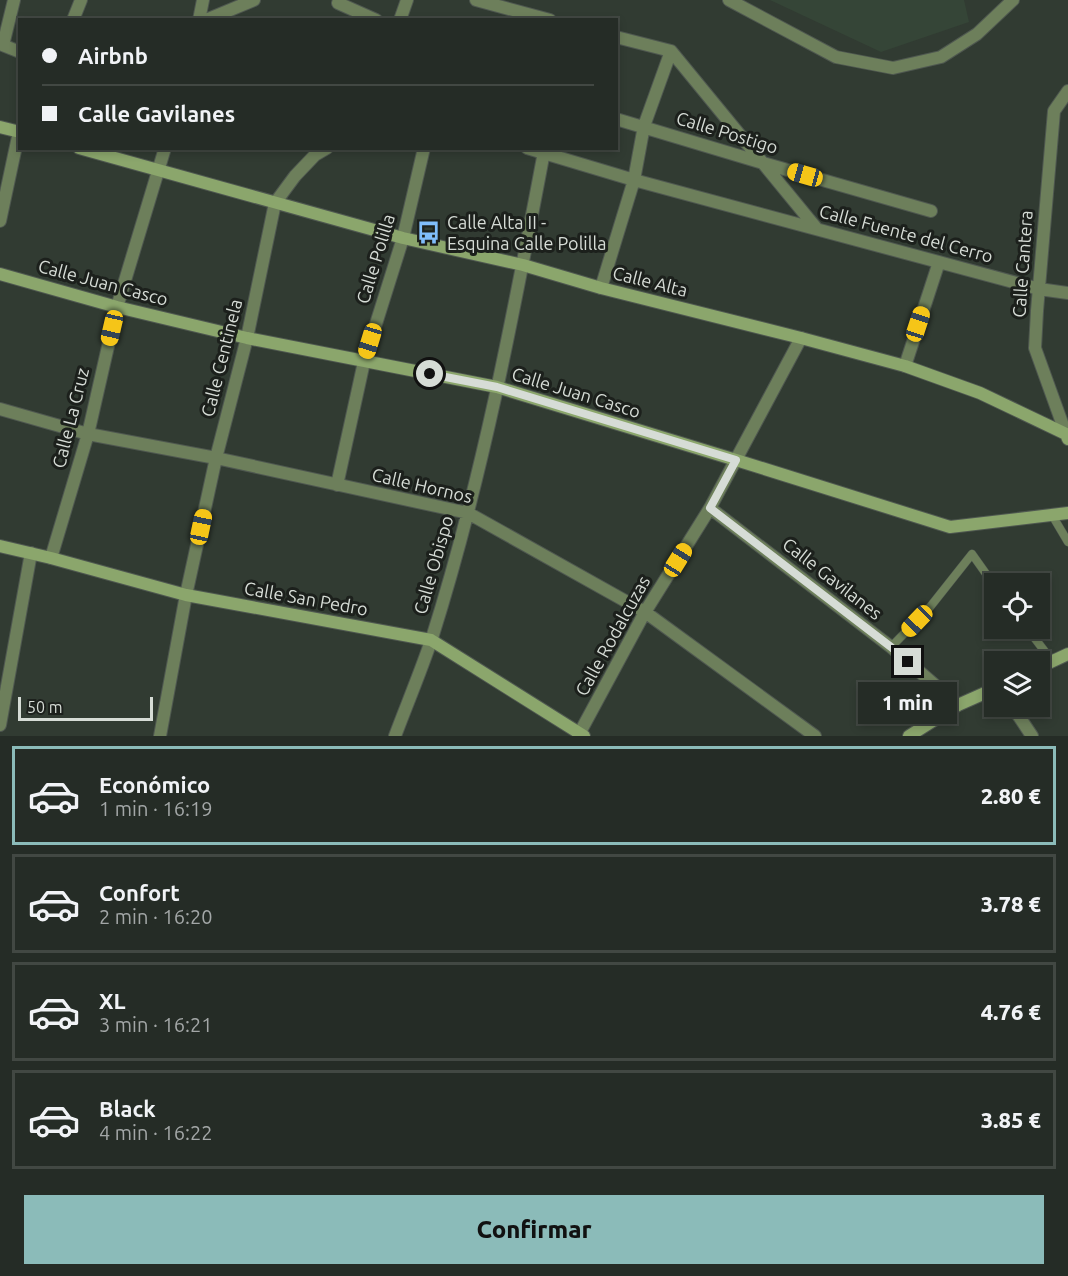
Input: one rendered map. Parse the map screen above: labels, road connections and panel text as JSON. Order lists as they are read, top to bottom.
{
  "streets": {
    "street": [
      "Calle Postigo",
      "Calle Fuente del Cerro",
      "Calle Polilla",
      "Calle Cantera",
      "Calle Alta",
      "Calle Juan Casco",
      "Calle Centinela",
      "Calle La Cruz",
      "Calle Hornos",
      "Calle Obispo",
      "Calle Gavilanes",
      "Calle San Pedro",
      "Calle Rodalcuzas"
    ]
  },
  "crossings": [
    ["Calle Fuente del Cerro", "Calle Cantera"],
    ["Calle Fuente del Cerro", "Calle Obispo"],
    ["Calle Polilla", "Calle Alta"],
    ["Calle Polilla", "Calle Juan Casco"],
    ["Calle Polilla", "Calle Hornos"],
    ["Calle Cantera", "Calle Alta"],
    ["Calle Alta", "Calle Centinela"],
    ["Calle Alta", "Calle La Cruz"],
    ["Calle Alta", "Calle Obispo"],
    ["Calle Alta", "Calle Rodalcuzas"],
    ["Calle Juan Casco", "Calle Centinela"],
    ["Calle Juan Casco", "Calle La Cruz"],
    ["Calle Juan Casco", "Calle Obispo"],
    ["Calle Juan Casco", "Calle Rodalcuzas"],
    ["Calle Centinela", "Calle Hornos"],
    ["Calle Centinela", "Calle San Pedro"],
    ["Calle La Cruz", "Calle Hornos"],
    ["Calle La Cruz", "Calle San Pedro"],
    ["Calle Hornos", "Calle Obispo"],
    ["Calle Hornos", "Calle Rodalcuzas"],
    ["Calle Obispo", "Calle San Pedro"],
    ["Calle Gavilanes", "Calle Rodalcuzas"],
    ["Calle San Pedro", "Calle Rodalcuzas"]
  ],
  "places": {
    "bus stop": ["Calle Alta II - Esquina Calle Polilla"]
  },
  "scale_bar": "50 m",
  "page": {
    "banner": ["Airbnb", "Calle Gavilanes"],
    "bubble": "1 min",
    "scale": "50 m",
    "list": [
      {
        "name": "Económico",
        "note": "1 min · 16:19",
        "value": "2.80 €"
      },
      {
        "name": "Confort",
        "note": "2 min · 16:20",
        "value": "3.78 €"
      },
      {
        "name": "XL",
        "note": "3 min · 16:21",
        "value": "4.76 €"
      },
      {
        "name": "Black",
        "note": "4 min · 16:22",
        "value": "3.85 €"
      }
    ],
    "buttons": "Confirmar"
  }
}
